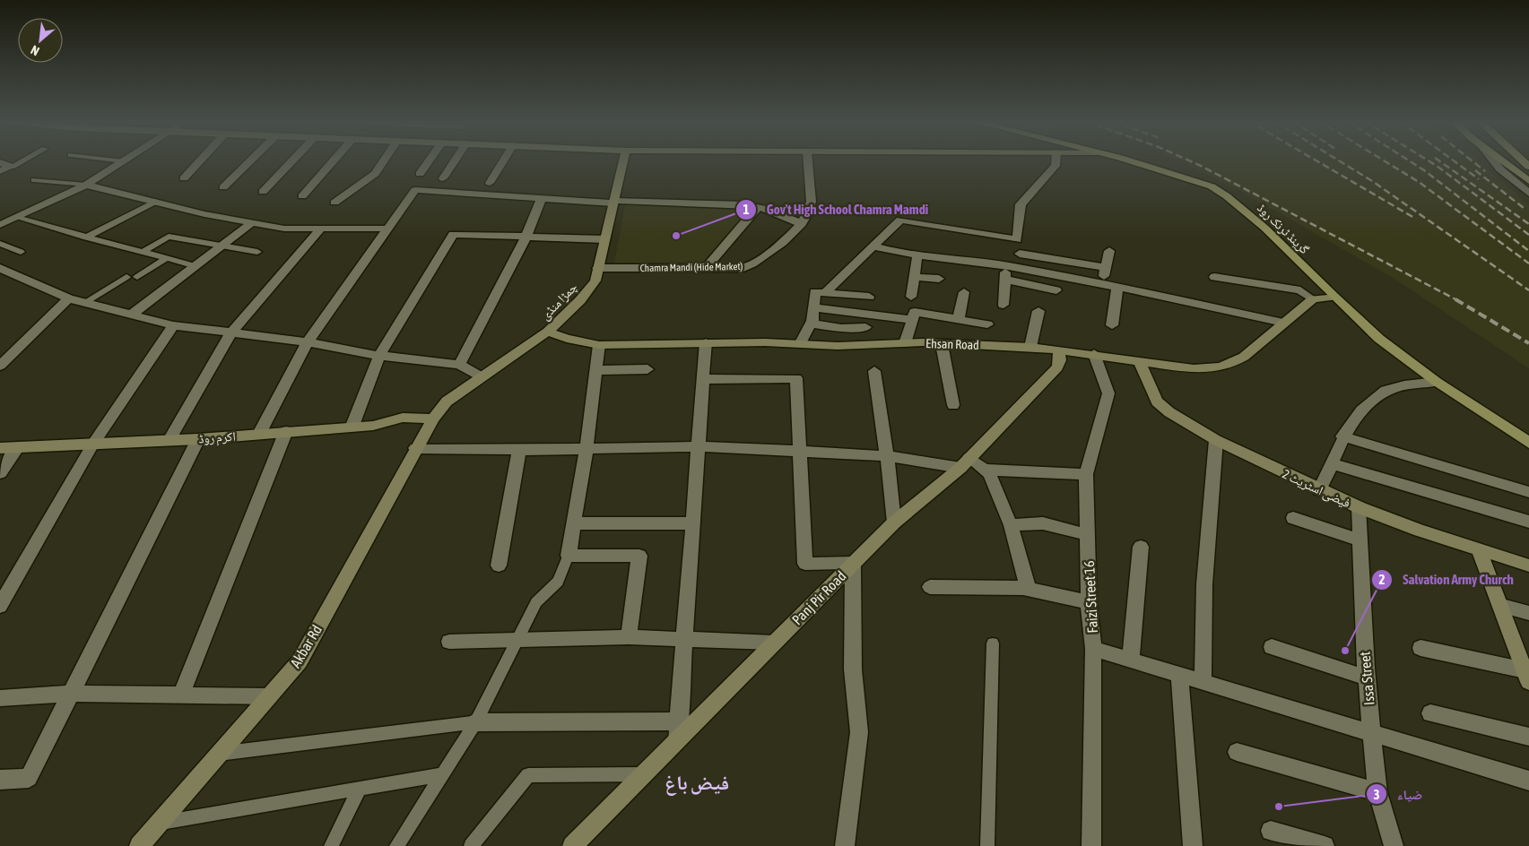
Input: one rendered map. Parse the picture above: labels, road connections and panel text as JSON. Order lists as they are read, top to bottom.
{
  "streets": {
    "main road": [
      "گرینڈ ٹرنک روڈ",
      "چمڑا منڈی",
      "Ehsan Road",
      "اکرم روڈ",
      "فیضی اسٹریٹ 2",
      "Panj Pir Road",
      "Akbar Rd"
    ],
    "street": ["Chamra Mandi (Hide Market)", "Faizi Street 16", "Issa Street"]
  },
  "crossings": [
    ["گرینڈ ٹرنک روڈ", "Ehsan Road"],
    ["Chamra Mandi (Hide Market)", "چمڑا منڈی"],
    ["چمڑا منڈی", "Ehsan Road"],
    ["چمڑا منڈی", "اکرم روڈ"],
    ["چمڑا منڈی", "Akbar Rd"],
    ["Ehsan Road", "فیضی اسٹریٹ 2"],
    ["Ehsan Road", "Faizi Street 16"],
    ["Ehsan Road", "Panj Pir Road"],
    ["اکرم روڈ", "Akbar Rd"],
    ["فیضی اسٹریٹ 2", "Issa Street"]
  ],
  "districts": ["فیض باغ"],
  "places": ["Gov't High School Chamra Mamdi", "Salvation Army Church", "ضیاء"],
  "north": "bottom left"
}
